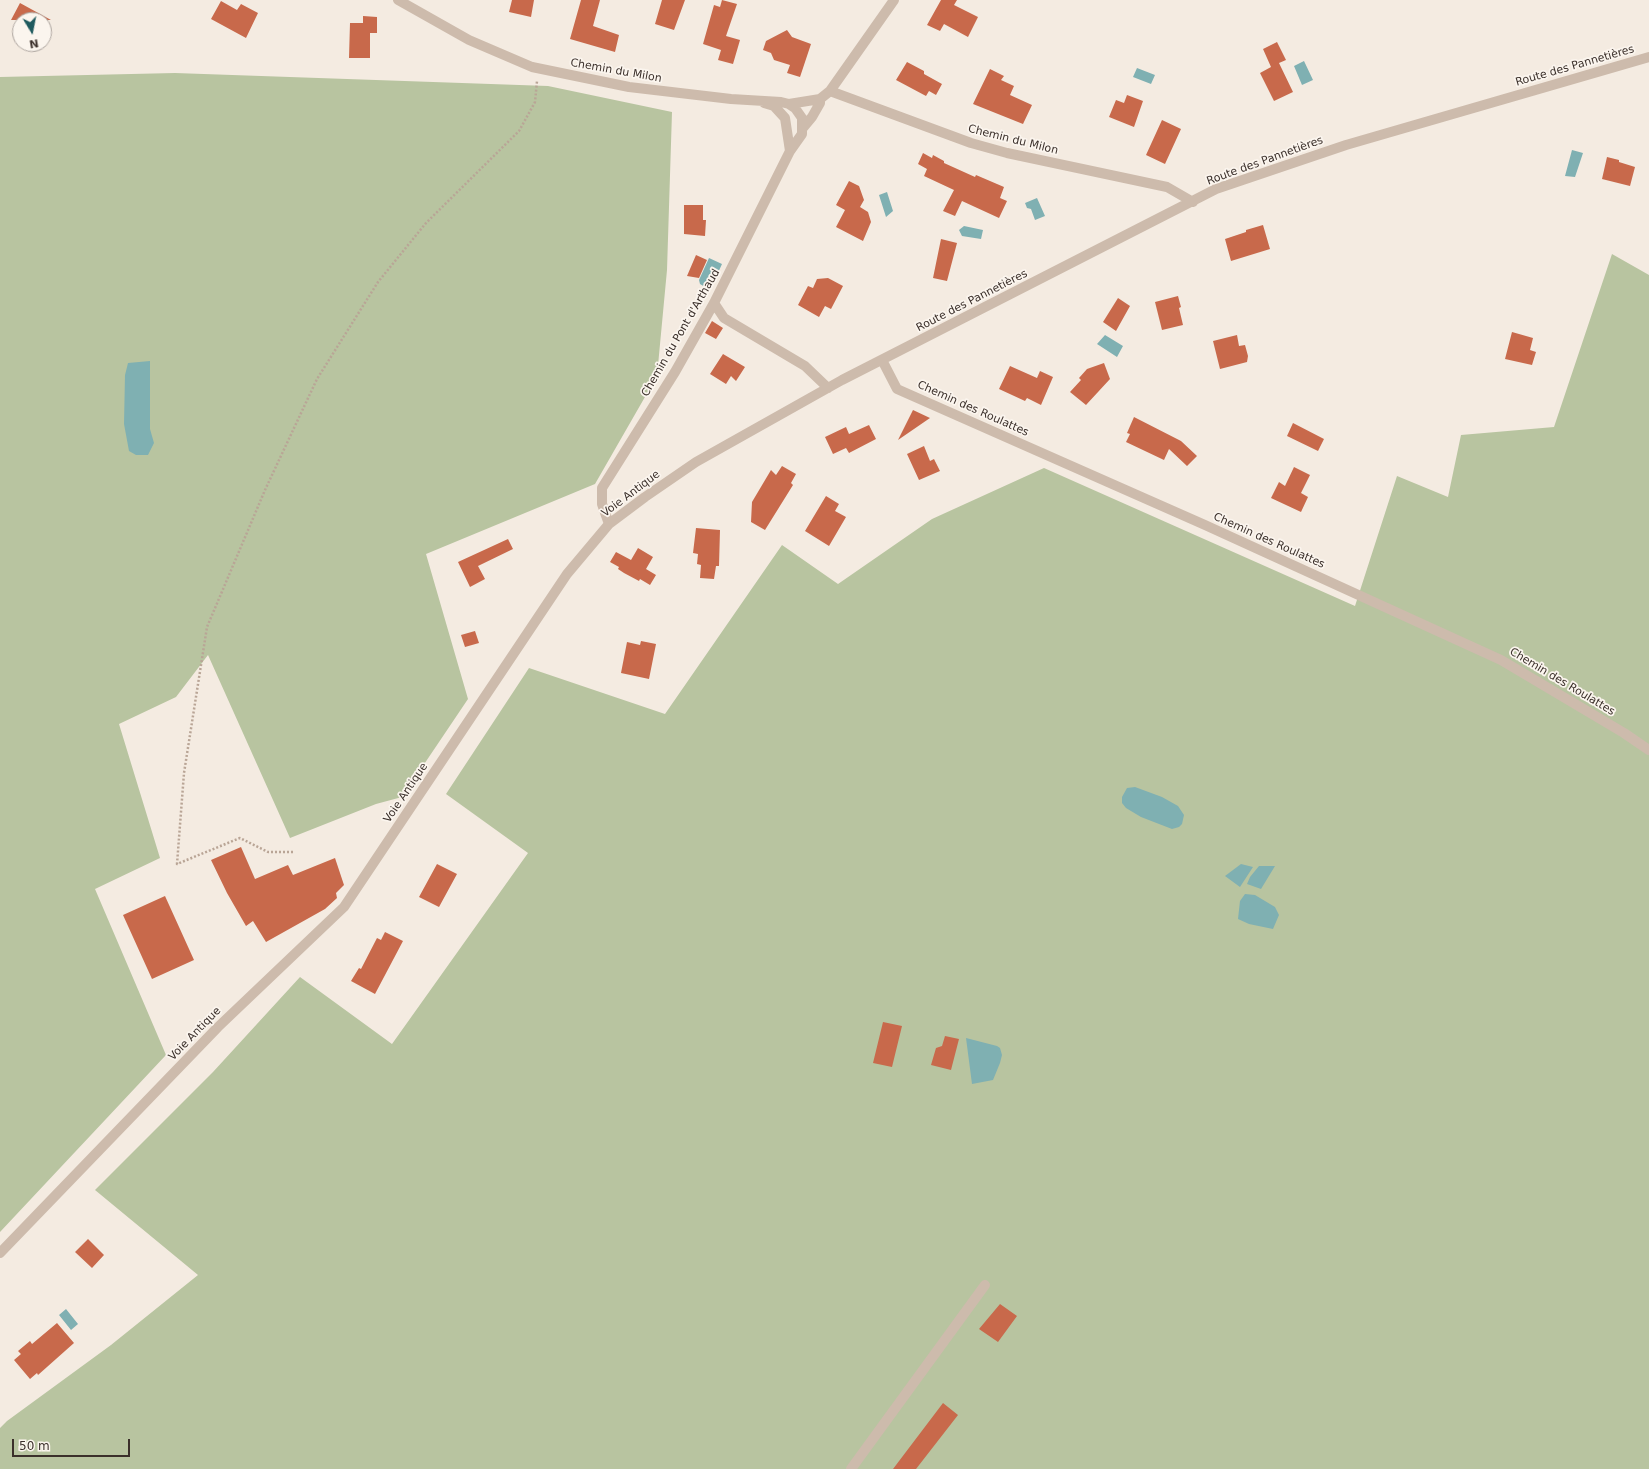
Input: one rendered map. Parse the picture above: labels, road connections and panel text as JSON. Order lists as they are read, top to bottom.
{
  "streets": {
    "street": [
      "Route des Pannetières",
      "Chemin du Milon",
      "Chemin du Pont d'Arthaud",
      "Chemin des Roulattes",
      "Voie Antique"
    ]
  },
  "crossings": [
    ["Route des Pannetières", "Chemin du Milon"],
    ["Route des Pannetières", "Chemin des Roulattes"],
    ["Route des Pannetières", "Voie Antique"],
    ["Chemin du Pont d'Arthaud", "Voie Antique"]
  ],
  "scale_bar": "50 m",
  "north": "bottom"
}
